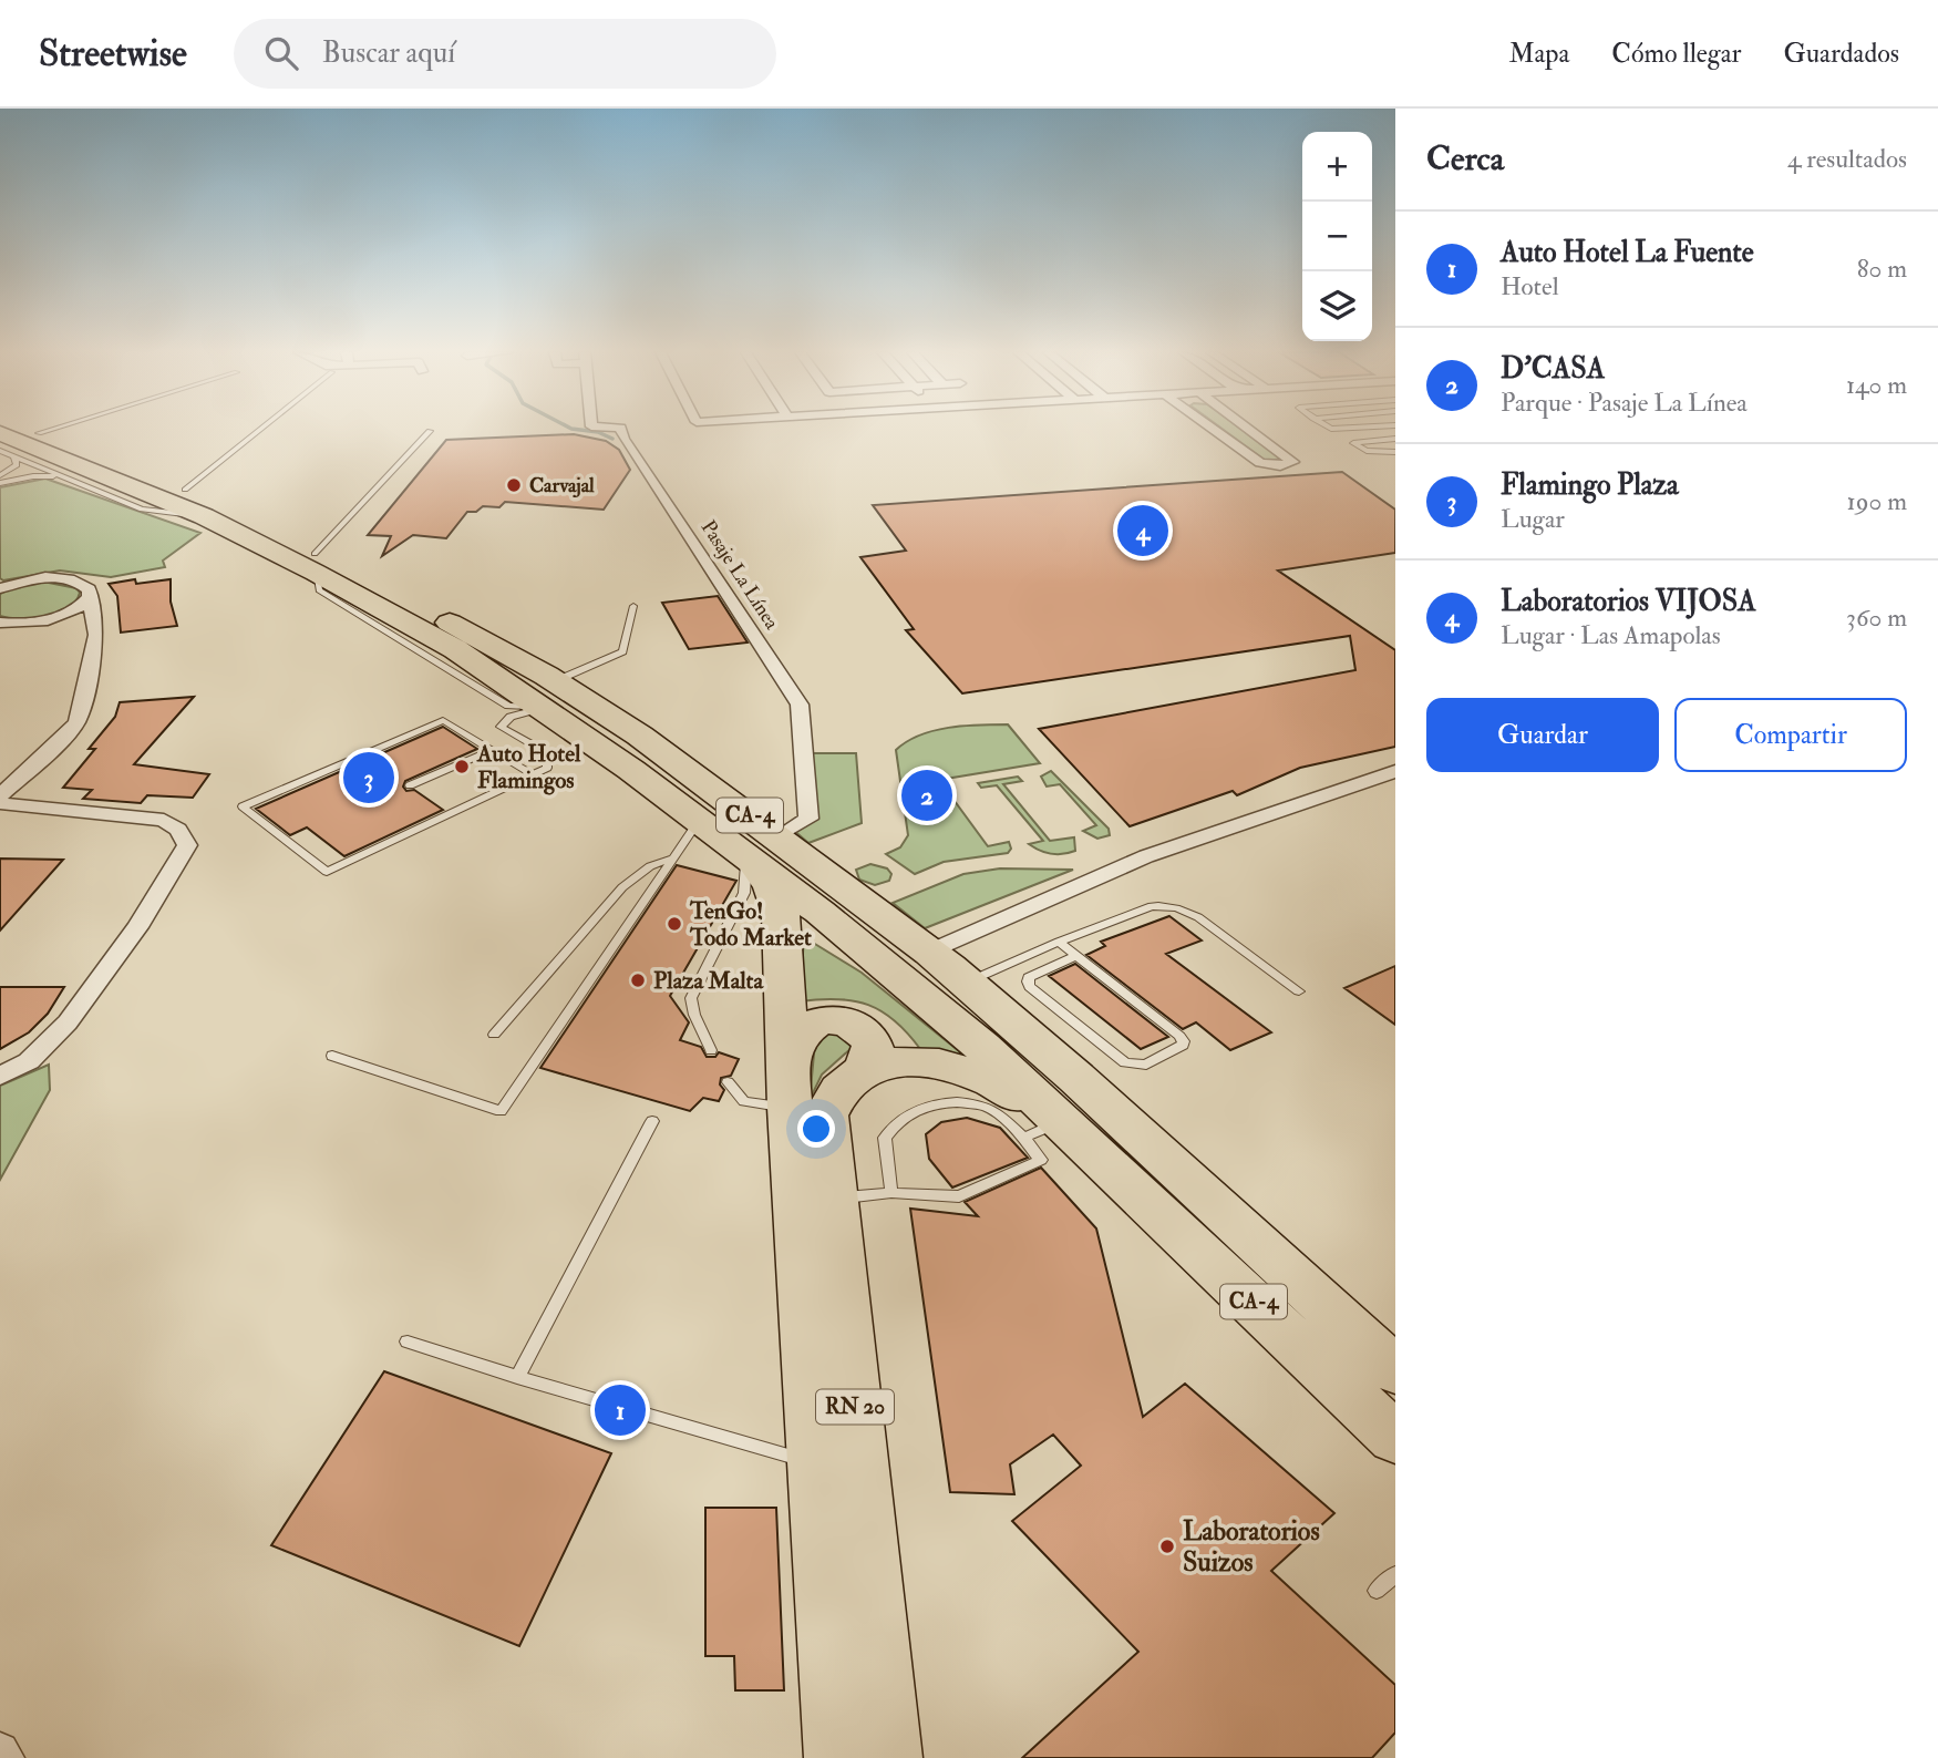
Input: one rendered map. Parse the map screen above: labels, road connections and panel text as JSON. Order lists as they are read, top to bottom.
{
  "streets": {
    "highway": ["CA-4", "RN 20"],
    "street": ["Pasaje La Línea"]
  },
  "crossings": [
    ["Pasaje La Línea", "CA-4"],
    ["Pasaje La Línea", "RN 20"],
    ["CA-4", "RN 20"]
  ],
  "places": [
    "Carvajal",
    "Auto Hotel Flamingos",
    "TenGo! Todo Market",
    "Plaza Malta",
    "Laboratorios Suizos"
  ],
  "page": {
    "header": "Streetwise",
    "search": "Buscar aquí",
    "nav": ["Mapa", "Cómo llegar", "Guardados"],
    "heading": ["Cerca", "4 resultados"],
    "map_buttons": ["+", "−"],
    "list": [
      {
        "mark": "1",
        "name": "Auto Hotel La Fuente",
        "note": "Hotel",
        "value": "80 m"
      },
      {
        "mark": "2",
        "name": "D'CASA",
        "note": "Parque · Pasaje La Línea",
        "value": "140 m"
      },
      {
        "mark": "3",
        "name": "Flamingo Plaza",
        "note": "Lugar",
        "value": "190 m"
      },
      {
        "mark": "4",
        "name": "Laboratorios VIJOSA",
        "note": "Lugar · Las Amapolas",
        "value": "360 m"
      }
    ],
    "pins": [
      "4",
      "3",
      "2",
      "1"
    ],
    "buttons": ["Guardar", "Compartir"]
  }
}
